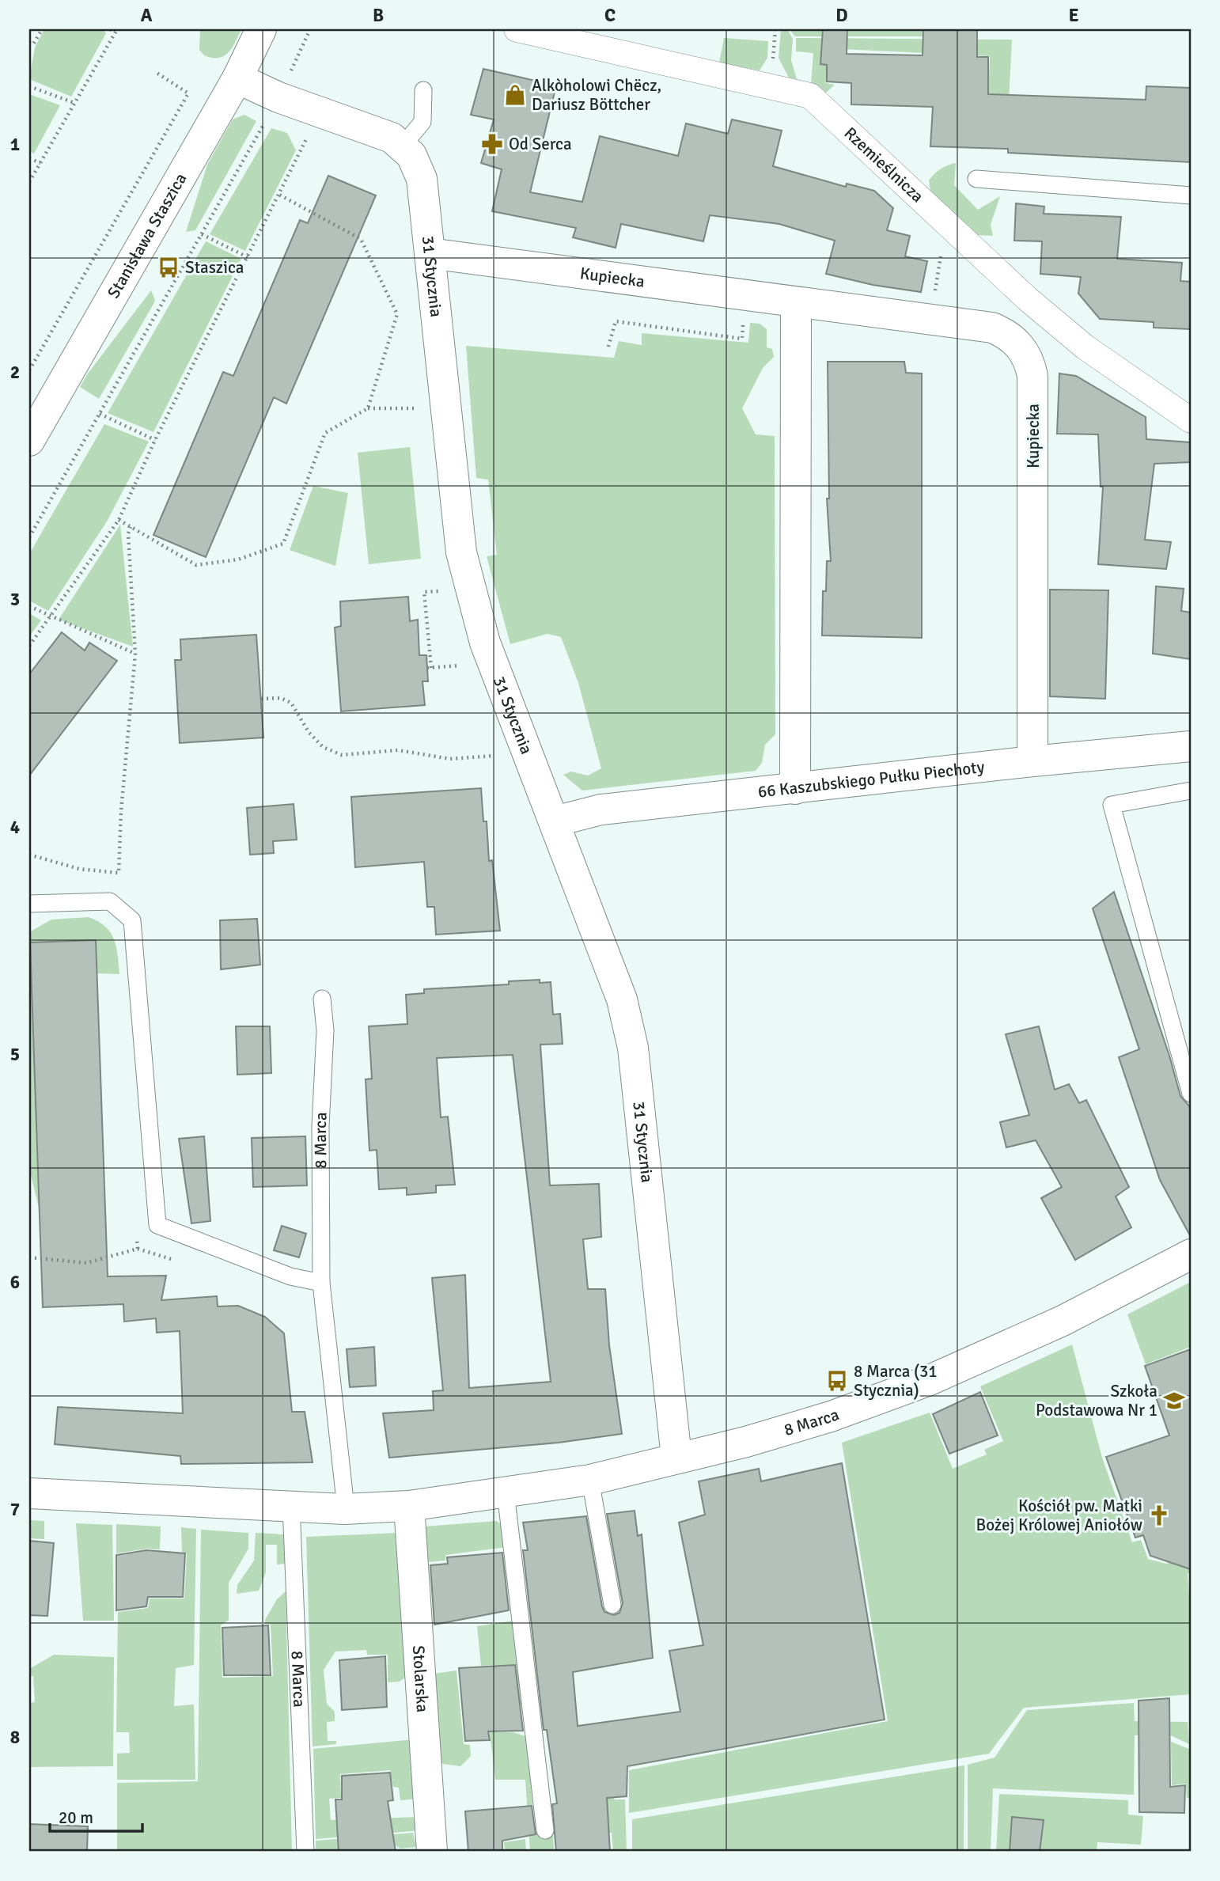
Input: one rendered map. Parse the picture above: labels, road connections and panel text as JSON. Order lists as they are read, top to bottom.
{
  "streets": {
    "street": [
      "Rzemieślnicza",
      "Stanisława Staszica",
      "Kupiecka",
      "31 Stycznia",
      "66 Kaszubskiego Pułku Piechoty",
      "8 Marca",
      "Stolarska"
    ]
  },
  "crossings": [
    ["Stanisława Staszica", "31 Stycznia"],
    ["Kupiecka", "31 Stycznia"],
    ["Kupiecka", "66 Kaszubskiego Pułku Piechoty"],
    ["31 Stycznia", "66 Kaszubskiego Pułku Piechoty"],
    ["31 Stycznia", "8 Marca"],
    ["8 Marca", "Stolarska"]
  ],
  "places": {
    "shop": ["Alkòholowi Chëcz, Dariusz Böttcher"],
    "pharmacy": ["Od Serca"],
    "bus stop": ["Staszica", "8 Marca (31 Stycznia)"],
    "school or university": ["Szkoła Podstawowa Nr 1"],
    "church": ["Kościół pw. Matki Bożej Królowej Aniołów"]
  },
  "scale_bar": "20 m",
  "grid": {
    "columns": [
      "A",
      "B",
      "C",
      "D",
      "E"
    ],
    "rows": [
      "1",
      "2",
      "3",
      "4",
      "5",
      "6",
      "7",
      "8"
    ]
  }
}
